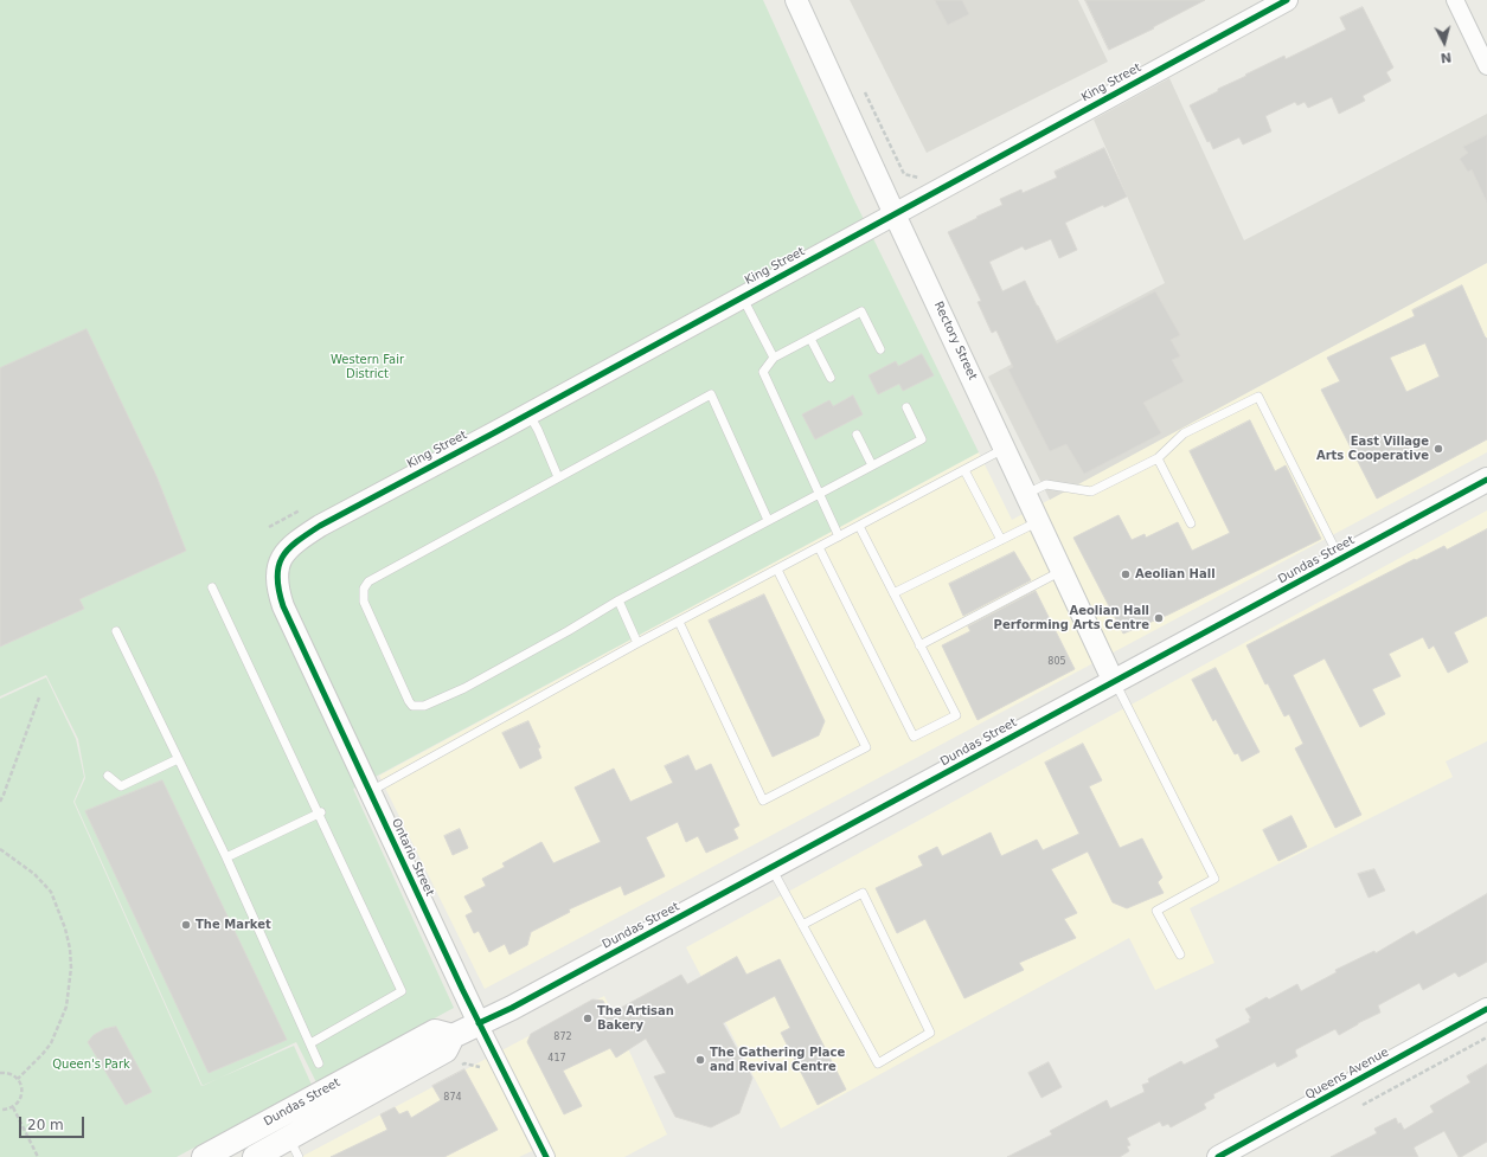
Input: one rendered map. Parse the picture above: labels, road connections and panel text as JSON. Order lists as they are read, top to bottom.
{
  "streets": {
    "main road": ["Dundas Street"],
    "street": [
      "King Street",
      "Rectory Street",
      "Ontario Street",
      "Queens Avenue"
    ]
  },
  "crossings": [
    ["King Street", "Rectory Street"],
    ["King Street", "Ontario Street"],
    ["Rectory Street", "Dundas Street"],
    ["Dundas Street", "Ontario Street"]
  ],
  "parks": ["Western Fair District", "Queen's Park"],
  "places": [
    "East Village Arts Cooperative",
    "Aeolian Hall",
    "Aeolian Hall Performing Arts Centre",
    "The Market",
    "The Artisan Bakery",
    "The Gathering Place and Revival Centre"
  ],
  "house_numbers": [
    "805",
    "872",
    "417",
    "874"
  ],
  "scale_bar": "20 m",
  "north": "bottom"
}
